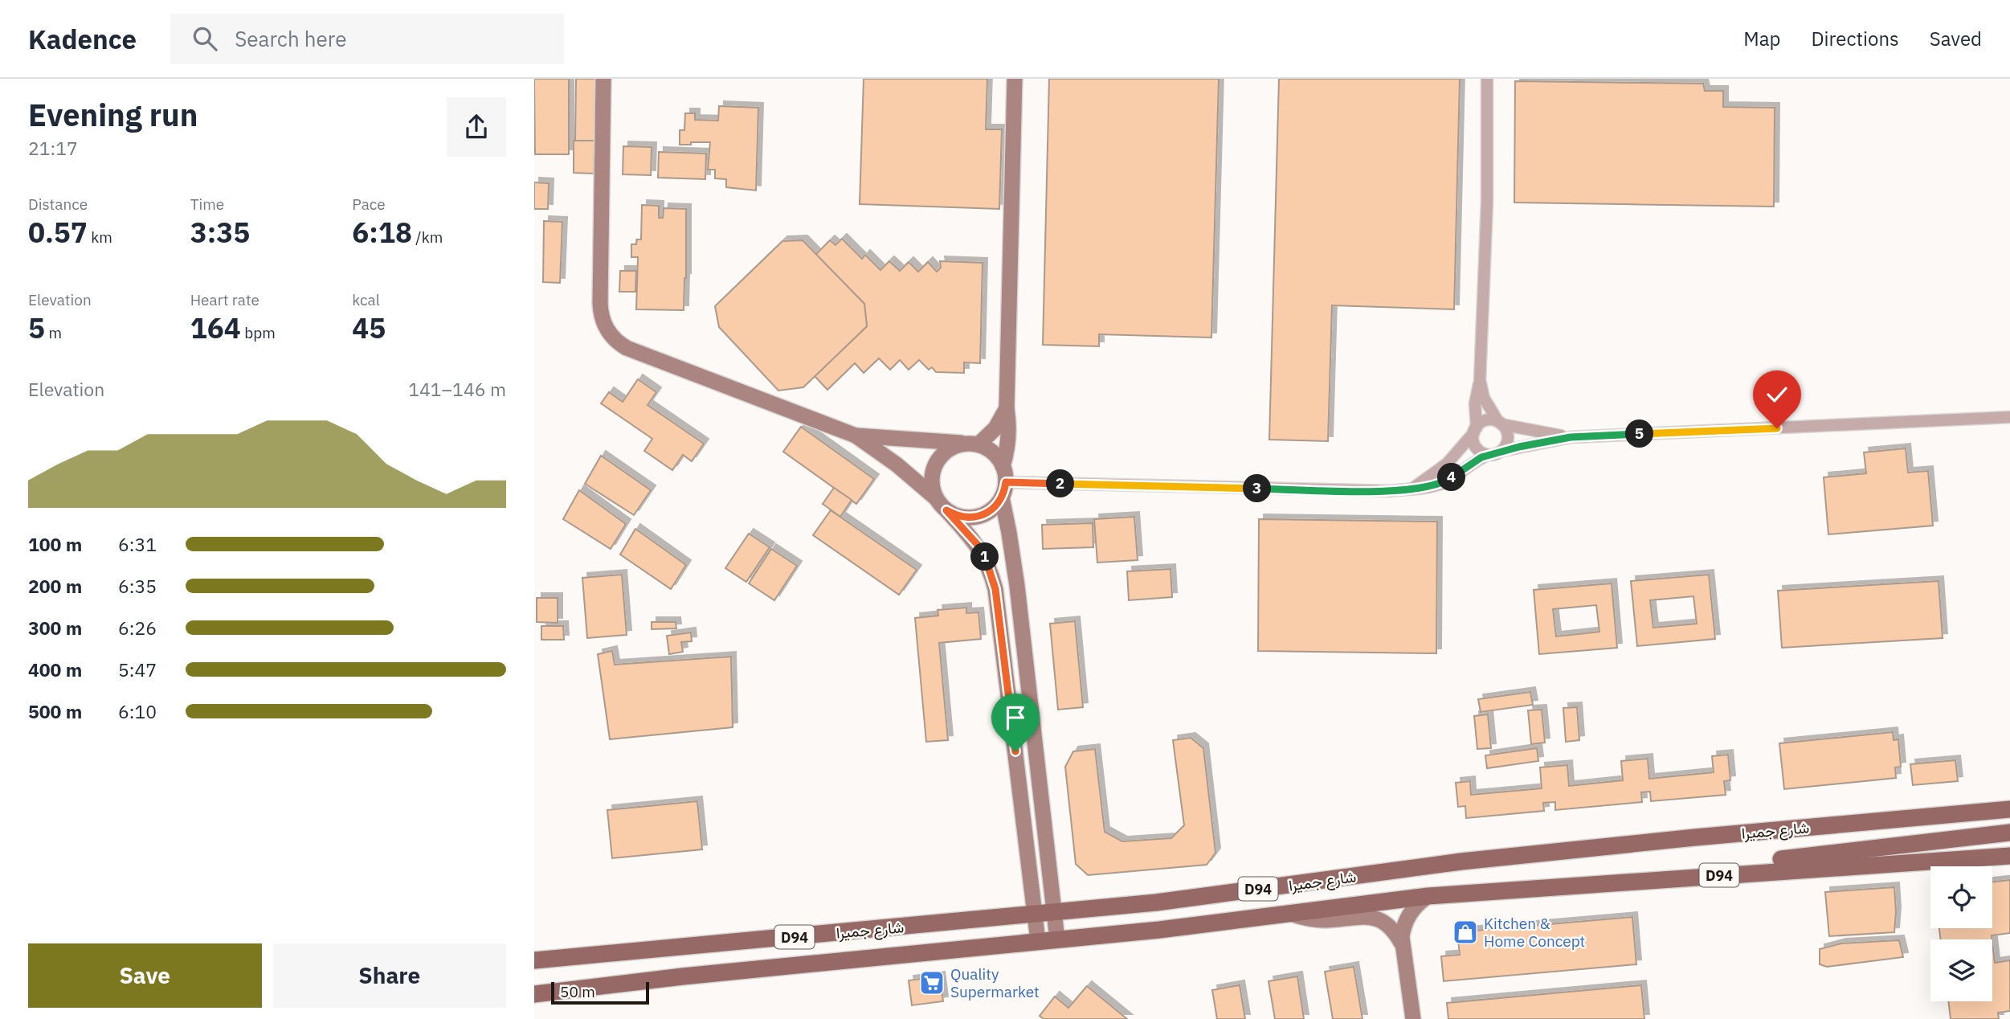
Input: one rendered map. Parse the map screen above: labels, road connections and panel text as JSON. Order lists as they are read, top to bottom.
{
  "streets": {
    "main road": ["شارع جميرا", "D94"]
  },
  "places": {
    "shop": ["Kitchen & Home Concept"],
    "supermarket": ["Quality Supermarket"]
  },
  "scale_bar": "50 m",
  "page": {
    "header": "Kadence",
    "search": "Search here",
    "nav": ["Map", "Directions", "Saved"],
    "heading": ["Evening run", "21:17"],
    "stats": [
      ["Distance", "0.57 km"],
      ["Time", "3:35"],
      ["Pace", "6:18 /km"],
      ["Elevation", "5 m"],
      ["Heart rate", "164 bpm"],
      ["kcal", "45"]
    ],
    "chart": ["Elevation", "141–146 m"],
    "pins": [
      "5",
      "4",
      "2",
      "3",
      "1"
    ],
    "list": [
      {
        "name": "100 m",
        "note": "6:31"
      },
      {
        "name": "200 m",
        "note": "6:35"
      },
      {
        "name": "300 m",
        "note": "6:26"
      },
      {
        "name": "400 m",
        "note": "5:47"
      },
      {
        "name": "500 m",
        "note": "6:10"
      }
    ],
    "buttons": ["Save", "Share"],
    "scale": "50 m"
  }
}
